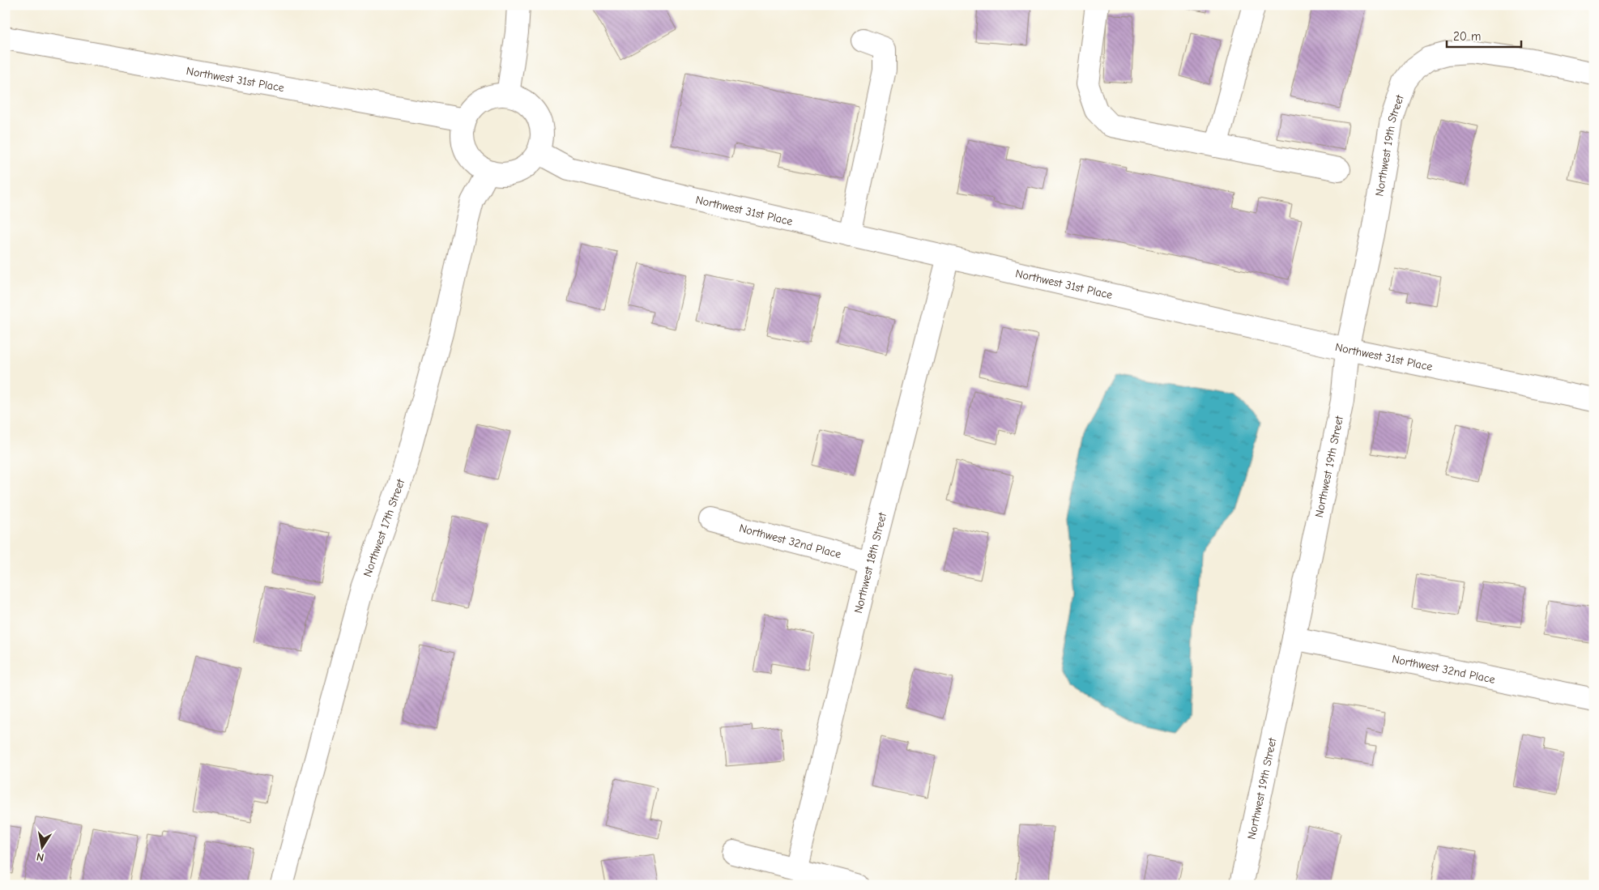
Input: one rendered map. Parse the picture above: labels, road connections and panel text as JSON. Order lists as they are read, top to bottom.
{
  "streets": {
    "street": [
      "Northwest 31st Place",
      "Northwest 19th Street",
      "Northwest 17th Street",
      "Northwest 32nd Place",
      "Northwest 18th Street"
    ]
  },
  "crossings": [
    ["Northwest 31st Place", "Northwest 19th Street"],
    ["Northwest 31st Place", "Northwest 17th Street"],
    ["Northwest 31st Place", "Northwest 18th Street"],
    ["Northwest 19th Street", "Northwest 32nd Place"],
    ["Northwest 32nd Place", "Northwest 18th Street"]
  ],
  "scale_bar": "20 m",
  "north": "bottom"
}
